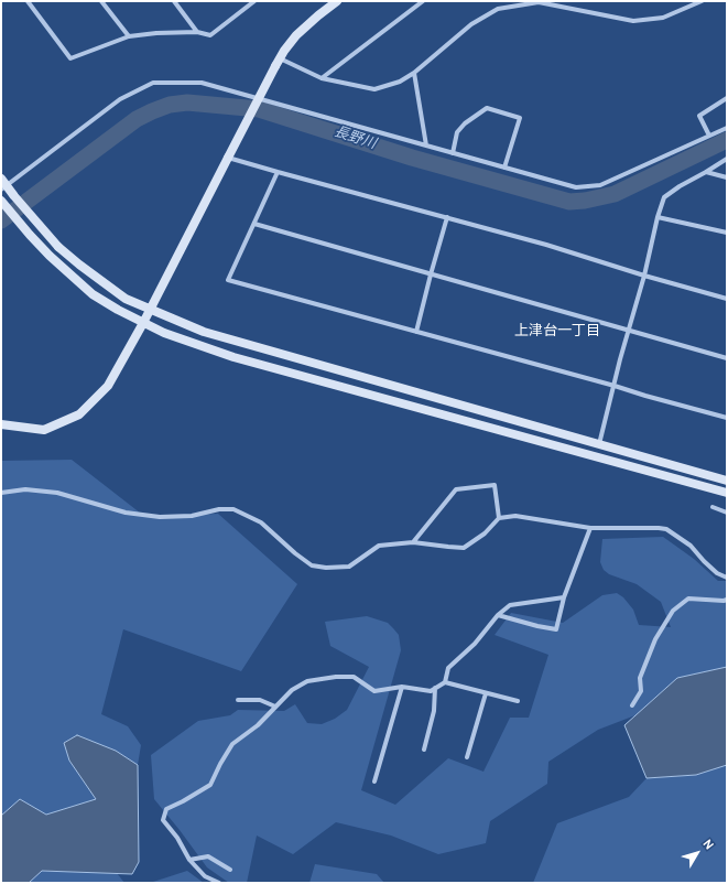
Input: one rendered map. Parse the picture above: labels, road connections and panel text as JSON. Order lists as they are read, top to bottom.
{
  "districts": ["上津台一丁目"],
  "water": ["長野川"],
  "north": "top right"
}
